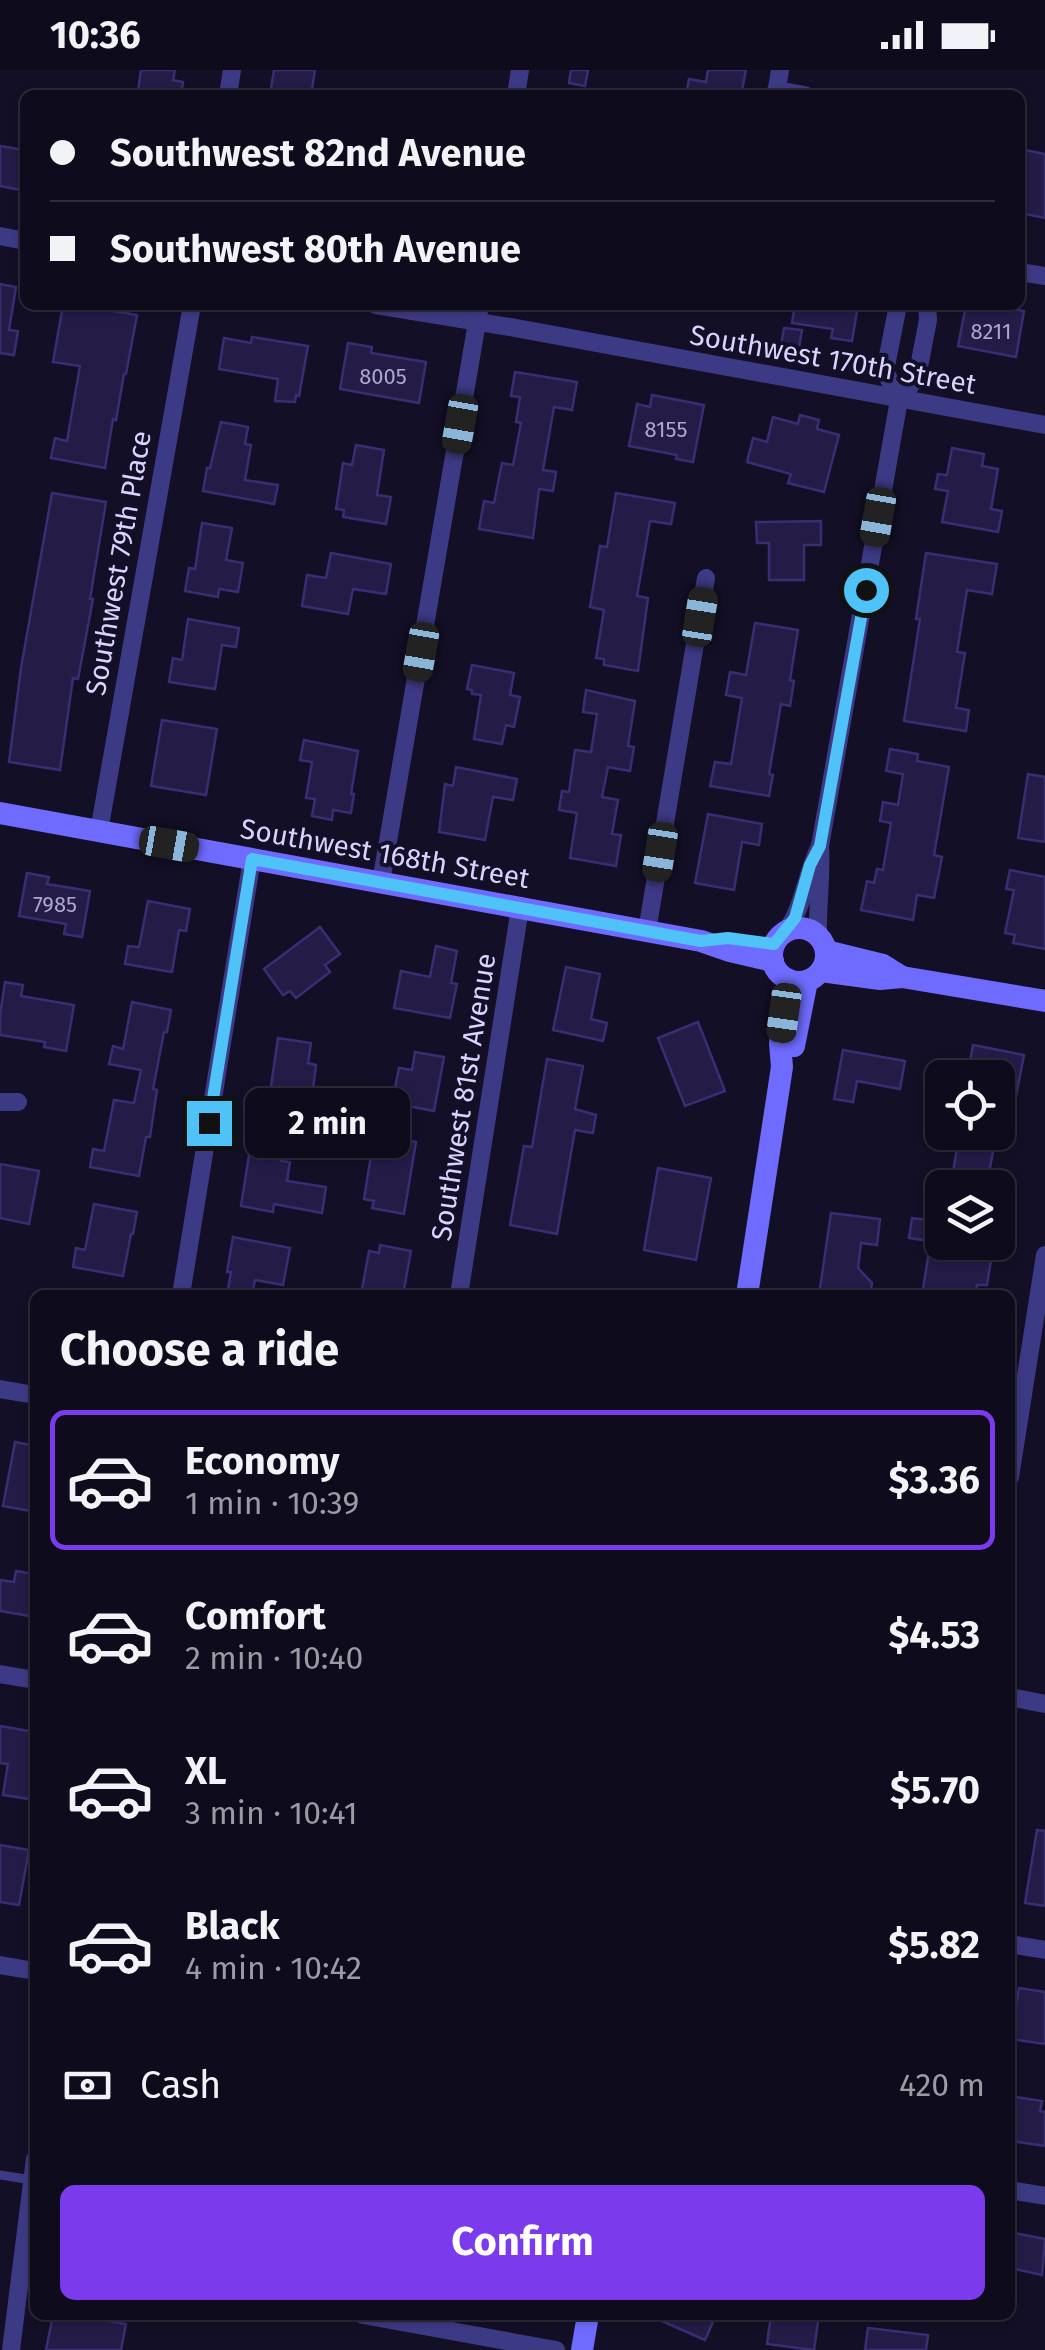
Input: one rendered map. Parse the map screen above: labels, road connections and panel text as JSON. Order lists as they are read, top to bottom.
{
  "streets": {
    "street": [
      "Southwest 170th Street",
      "Southwest 79th Place",
      "Southwest 168th Street",
      "Southwest 81st Avenue"
    ]
  },
  "crossings": [
    ["Southwest 79th Place", "Southwest 168th Street"],
    ["Southwest 168th Street", "Southwest 81st Avenue"]
  ],
  "house_numbers": [
    "8211",
    "8005",
    "8155",
    "7985"
  ],
  "page": {
    "status": "10:36",
    "banner": ["Southwest 82nd Avenue", "Southwest 80th Avenue"],
    "bubble": "2 min",
    "heading": "Choose a ride",
    "list": [
      {
        "name": "Economy",
        "note": "1 min · 10:39",
        "value": "$3.36"
      },
      {
        "name": "Comfort",
        "note": "2 min · 10:40",
        "value": "$4.53"
      },
      {
        "name": "XL",
        "note": "3 min · 10:41",
        "value": "$5.70"
      },
      {
        "name": "Black",
        "note": "4 min · 10:42",
        "value": "$5.82"
      }
    ],
    "pay": ["Cash", "420 m"],
    "buttons": "Confirm"
  }
}
